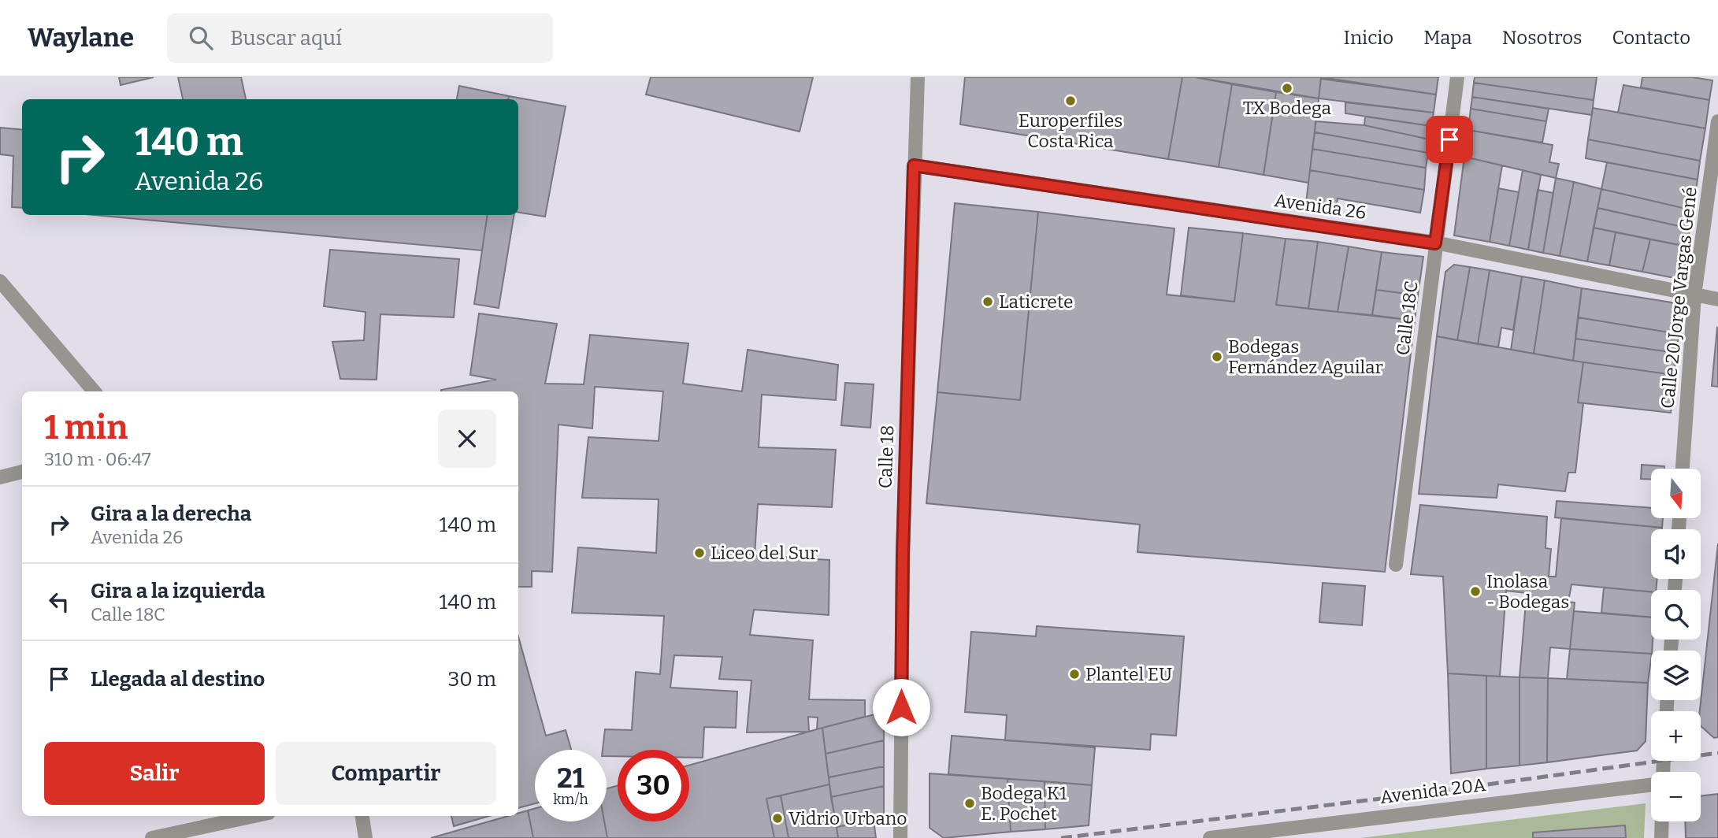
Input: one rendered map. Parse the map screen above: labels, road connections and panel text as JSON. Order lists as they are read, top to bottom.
{
  "streets": {
    "street": [
      "Avenida 26",
      "Calle 20 Jorge Vargas Gené",
      "Calle 18C",
      "Calle 18",
      "Avenida 20A"
    ]
  },
  "crossings": [
    ["Avenida 26", "Calle 20 Jorge Vargas Gené"],
    ["Avenida 26", "Calle 18C"],
    ["Avenida 26", "Calle 18"]
  ],
  "places": [
    "TX Bodega",
    "Europerfiles Costa Rica",
    "Laticrete",
    "Bodegas Fernández Aguilar",
    "Liceo del Sur",
    "Inolasa - Bodegas",
    "Plantel EU",
    "Bodega K1 E. Pochet",
    "Vidrio Urbano"
  ],
  "north": "bottom",
  "page": {
    "header": "Waylane",
    "search": "Buscar aquí",
    "nav": [
      "Inicio",
      "Mapa",
      "Nosotros",
      "Contacto"
    ],
    "turn": ["140 m", "Avenida 26"],
    "heading": ["1 min", "310 m · 06:47"],
    "map_buttons": ["+", "−"],
    "list": [
      {
        "name": "Gira a la derecha",
        "note": "Avenida 26",
        "value": "140 m"
      },
      {
        "name": "Gira a la izquierda",
        "note": "Calle 18C",
        "value": "140 m"
      },
      {
        "name": "Llegada al destino",
        "value": "30 m"
      }
    ],
    "buttons": ["Salir", "Compartir"],
    "speed": "21 km/h",
    "limit": "30"
  }
}
